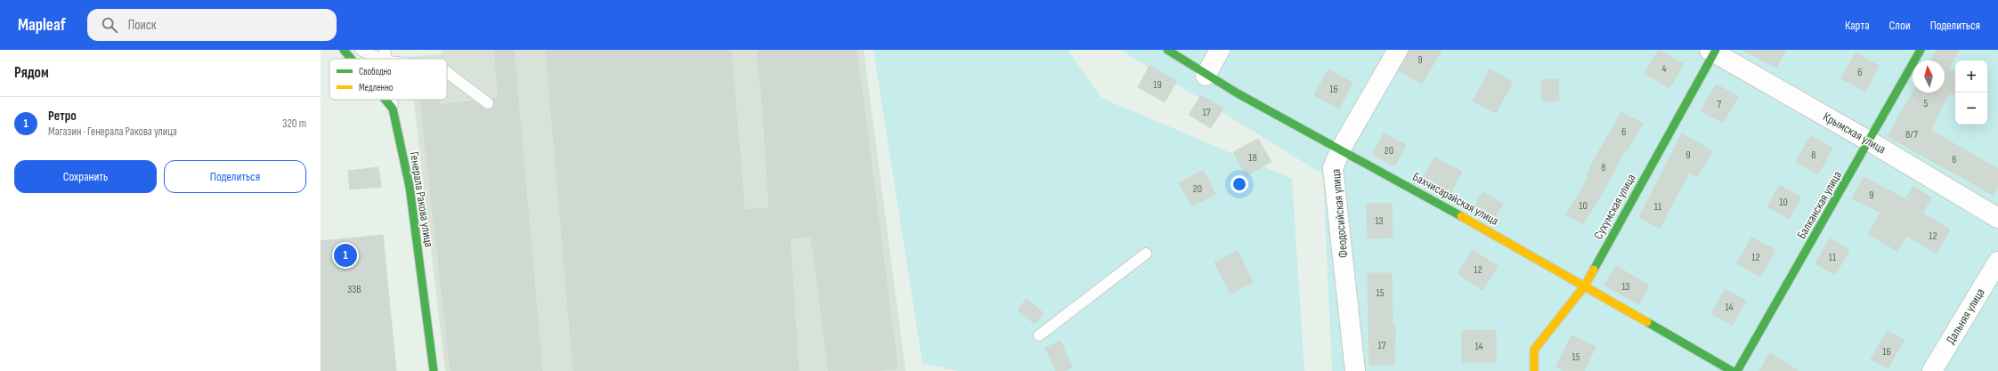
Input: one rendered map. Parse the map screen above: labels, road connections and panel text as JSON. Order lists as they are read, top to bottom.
{
  "streets": {
    "street": [
      "Крымская улица",
      "Бахчисарайская улица",
      "Генерала Ракова улица",
      "Балканская улица",
      "Сухумская улица",
      "Феодосийская улица",
      "Дальняя улица"
    ]
  },
  "crossings": [
    ["Крымская улица", "Балканская улица"],
    ["Крымская улица", "Сухумская улица"],
    ["Бахчисарайская улица", "Сухумская улица"],
    ["Бахчисарайская улица", "Феодосийская улица"]
  ],
  "house_numbers": [
    "9",
    "4",
    "6",
    "19",
    "16",
    "5",
    "7",
    "17",
    "6",
    "8/7",
    "20",
    "9",
    "8",
    "18",
    "6",
    "8",
    "20",
    "9",
    "10",
    "10",
    "11",
    "13",
    "12",
    "12",
    "11",
    "12",
    "13",
    "33В",
    "15",
    "14",
    "17",
    "14",
    "16",
    "15"
  ],
  "legend": ["Свободно", "Медленно"],
  "north": "top",
  "page": {
    "header": "Mapleaf",
    "search": "Поиск",
    "nav": ["Карта", "Слои", "Поделиться"],
    "heading": "Рядом",
    "map_buttons": ["+", "−"],
    "list": [
      {
        "mark": "1",
        "name": "Ретро",
        "note": "Магазин · Генерала Ракова улица",
        "value": "320 m"
      }
    ],
    "buttons": ["Сохранить", "Поделиться"],
    "pins": "1"
  }
}
